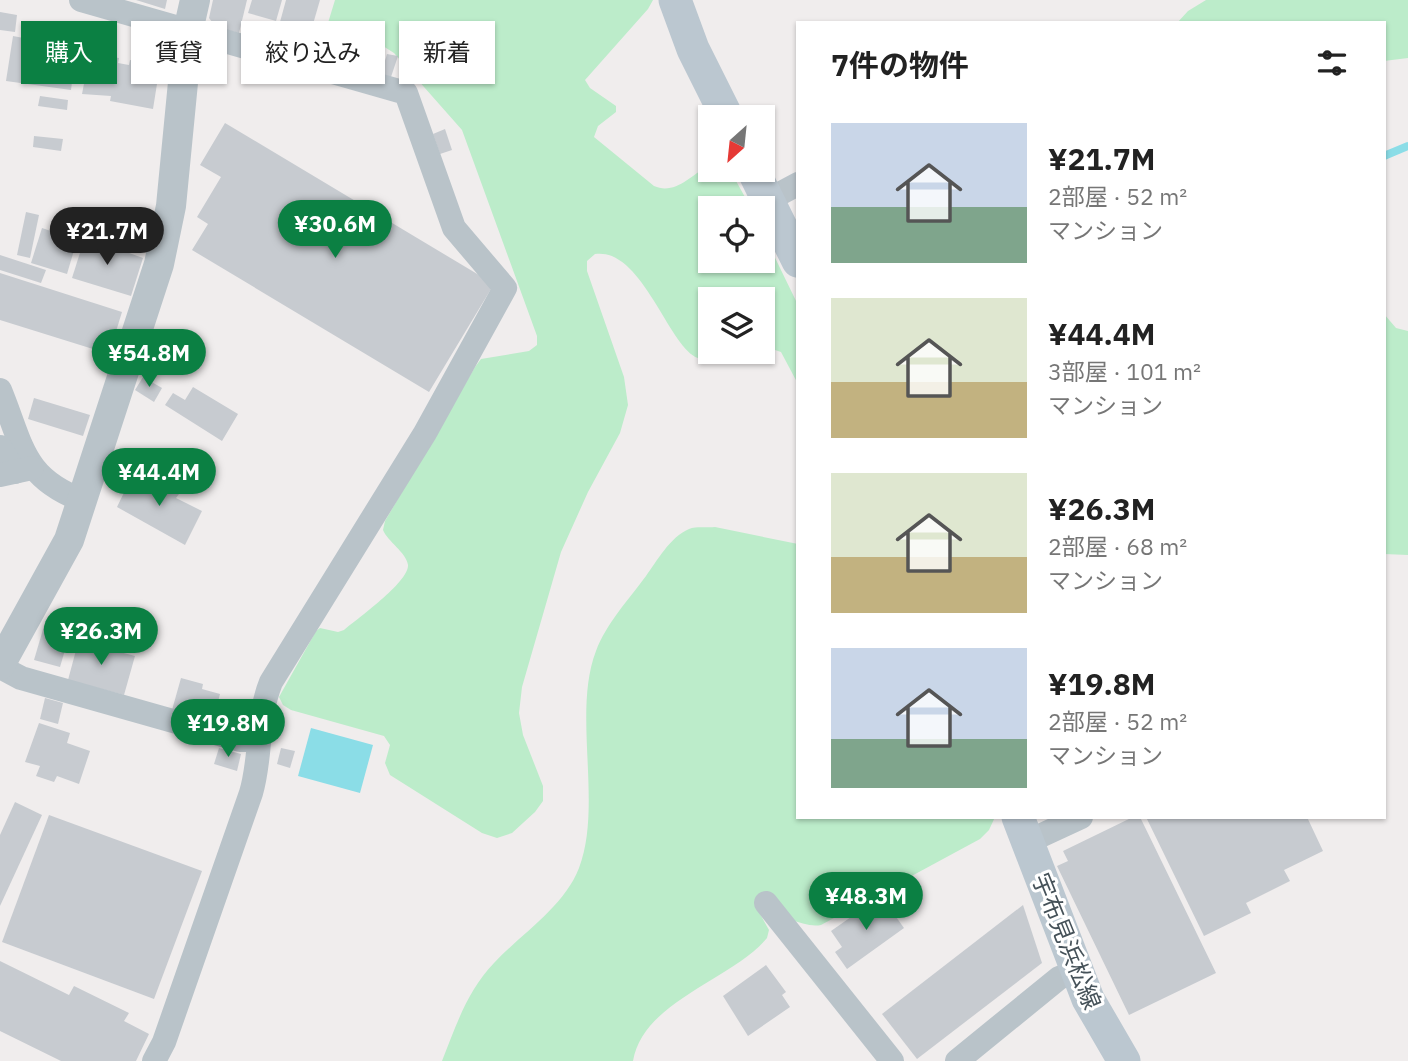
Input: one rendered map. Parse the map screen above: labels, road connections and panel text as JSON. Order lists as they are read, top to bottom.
{
  "streets": {
    "main road": ["宇布見浜松線"]
  },
  "north": "bottom left",
  "page": {
    "chip": [
      "購入",
      "賃貸",
      "絞り込み",
      "新着"
    ],
    "heading": "7件の物件",
    "list": [
      {
        "name": "¥21.7M",
        "note": "2部屋 · 52 m² · マンション"
      },
      {
        "name": "¥44.4M",
        "note": "3部屋 · 101 m² · マンション"
      },
      {
        "name": "¥26.3M",
        "note": "2部屋 · 68 m² · マンション"
      },
      {
        "name": "¥19.8M",
        "note": "2部屋 · 52 m² · マンション"
      }
    ],
    "price": [
      "¥30.6M",
      "¥21.7M",
      "¥54.8M",
      "¥44.4M",
      "¥26.3M",
      "¥19.8M",
      "¥48.3M"
    ]
  }
}
